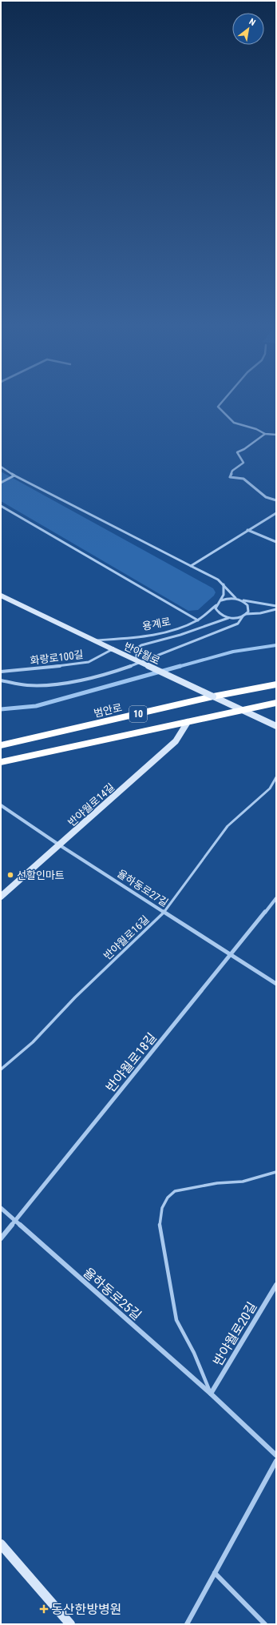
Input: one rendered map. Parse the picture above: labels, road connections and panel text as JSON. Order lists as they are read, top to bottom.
{
  "streets": {
    "highway": ["범안로", "10"],
    "main road": ["반야월로", "반야월로14길"],
    "street": [
      "용계로",
      "화랑로100길",
      "율하동로27길",
      "반야월로18길",
      "율하동로25길",
      "반야월로20길"
    ],
    "lane": ["반야월로16길"]
  },
  "crossings": [
    ["용계로", "반야월로"],
    ["반야월로", "화랑로100길"],
    ["반야월로", "범안로"],
    ["반야월로", "10"],
    ["10", "반야월로14길"],
    ["반야월로14길", "율하동로27길"],
    ["율하동로27길", "반야월로16길"],
    ["율하동로27길", "반야월로18길"],
    ["반야월로18길", "율하동로25길"],
    ["율하동로25길", "반야월로20길"]
  ],
  "places": {
    "other": ["선할인마트"],
    "health": ["동산한방병원"]
  },
  "north": "top right"
}
